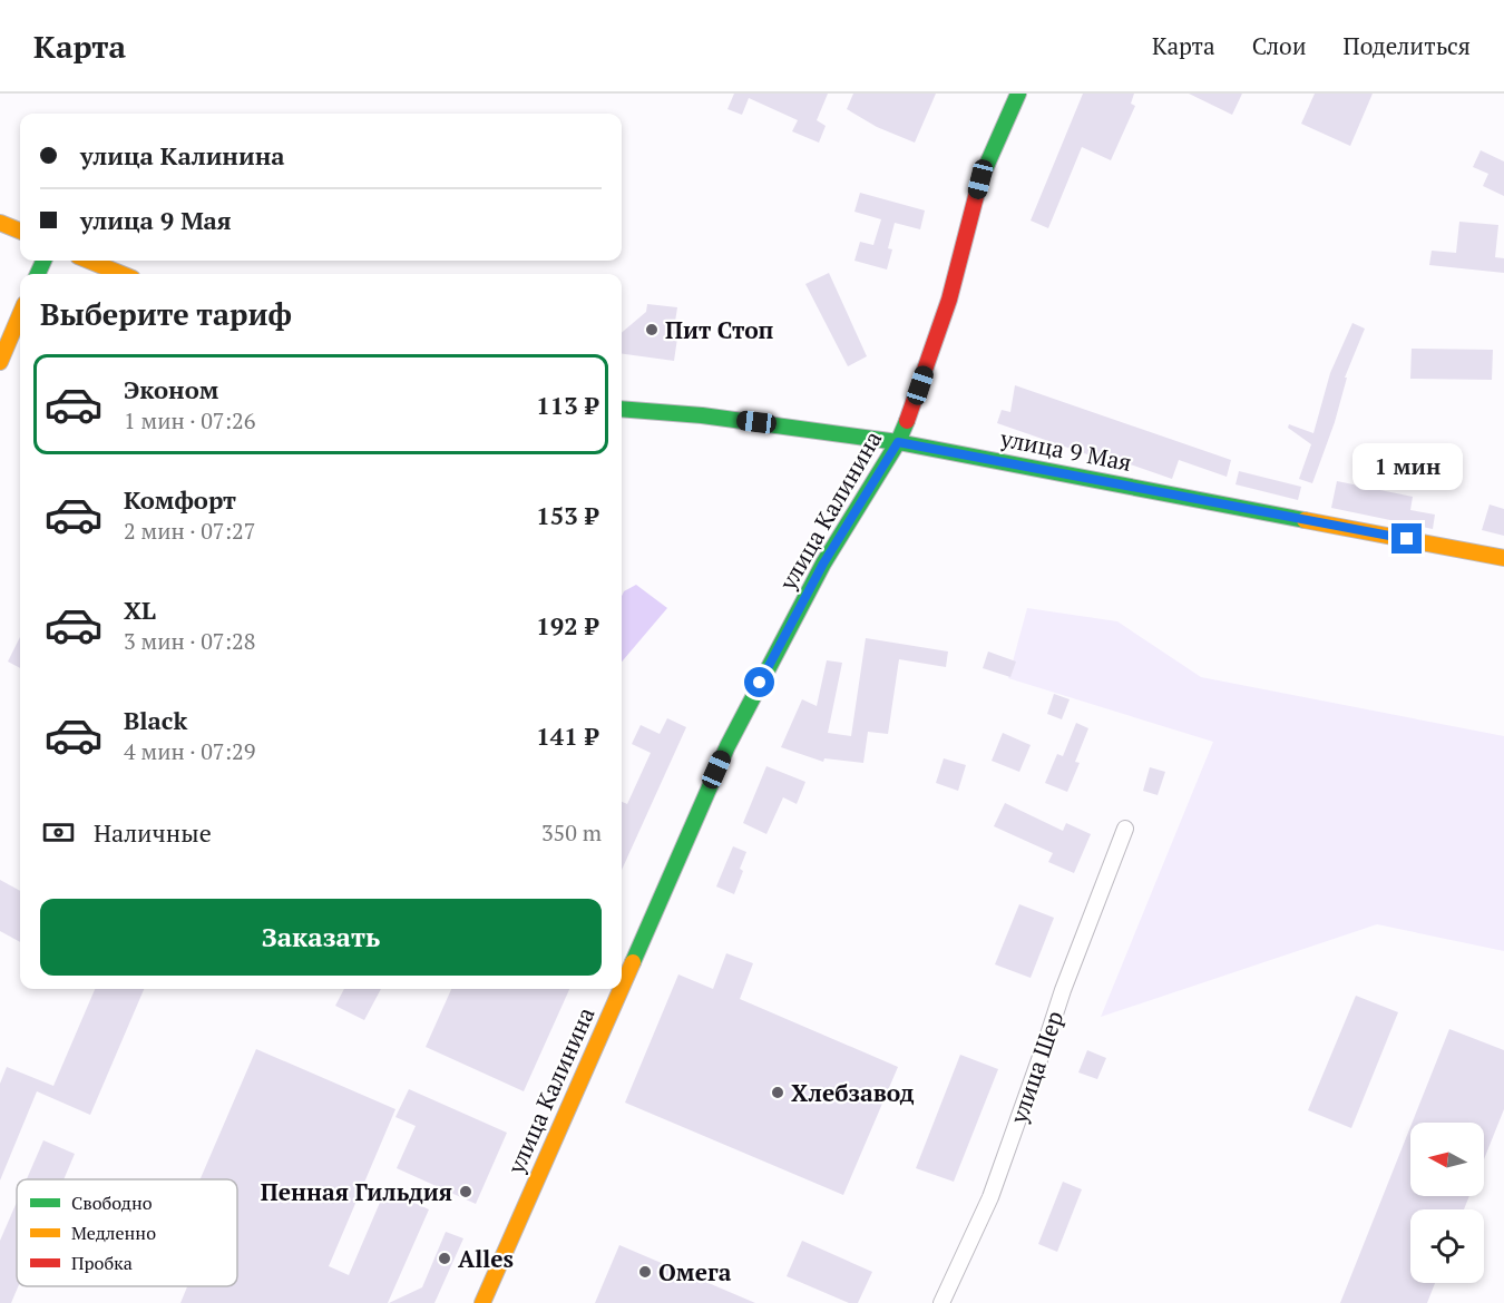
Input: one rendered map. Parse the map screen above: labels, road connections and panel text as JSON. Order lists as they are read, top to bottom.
{
  "streets": {
    "street": ["улица 9 Мая", "улица Калинина", "улица Шер"]
  },
  "crossings": [
    ["улица 9 Мая", "улица Калинина"]
  ],
  "places": [
    "Пит Стоп",
    "Хлебзавод",
    "Пенная Гильдия",
    "Alles",
    "Омега"
  ],
  "legend": ["Свободно", "Медленно", "Пробка"],
  "north": "left",
  "page": {
    "header": "Карта",
    "nav": ["Карта", "Слои", "Поделиться"],
    "banner": ["улица Калинина", "улица 9 Мая"],
    "heading": "Выберите тариф",
    "list": [
      {
        "name": "Эконом",
        "note": "1 мин · 07:26",
        "value": "113 ₽"
      },
      {
        "name": "Комфорт",
        "note": "2 мин · 07:27",
        "value": "153 ₽"
      },
      {
        "name": "XL",
        "note": "3 мин · 07:28",
        "value": "192 ₽"
      },
      {
        "name": "Black",
        "note": "4 мин · 07:29",
        "value": "141 ₽"
      }
    ],
    "bubble": "1 мин",
    "pay": ["Наличные", "350 m"],
    "buttons": "Заказать"
  }
}
